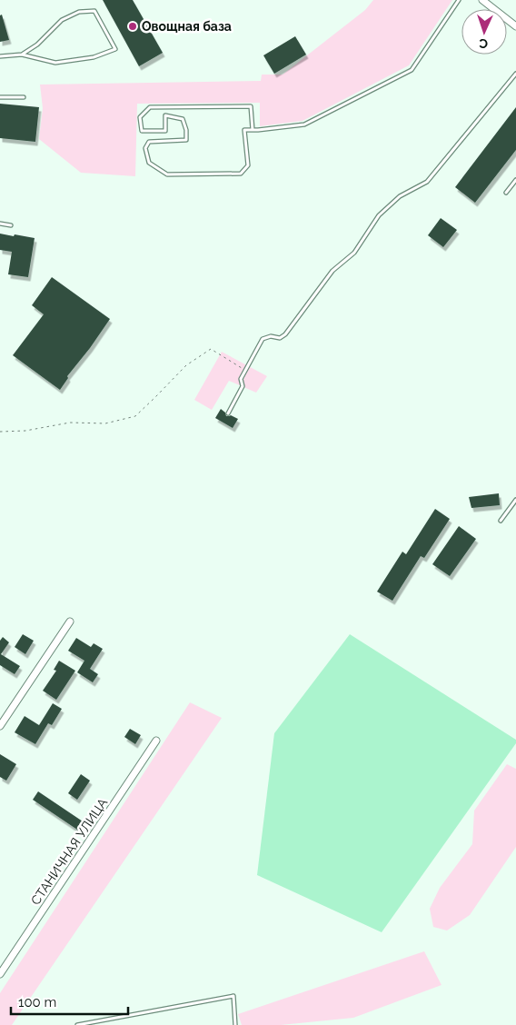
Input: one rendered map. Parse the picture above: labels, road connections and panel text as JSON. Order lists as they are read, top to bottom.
{
  "streets": {
    "street": ["СТАНИЧНАЯ УЛИЦА"]
  },
  "places": ["Овощная база"],
  "scale_bar": "100 m",
  "north": "bottom"
}
